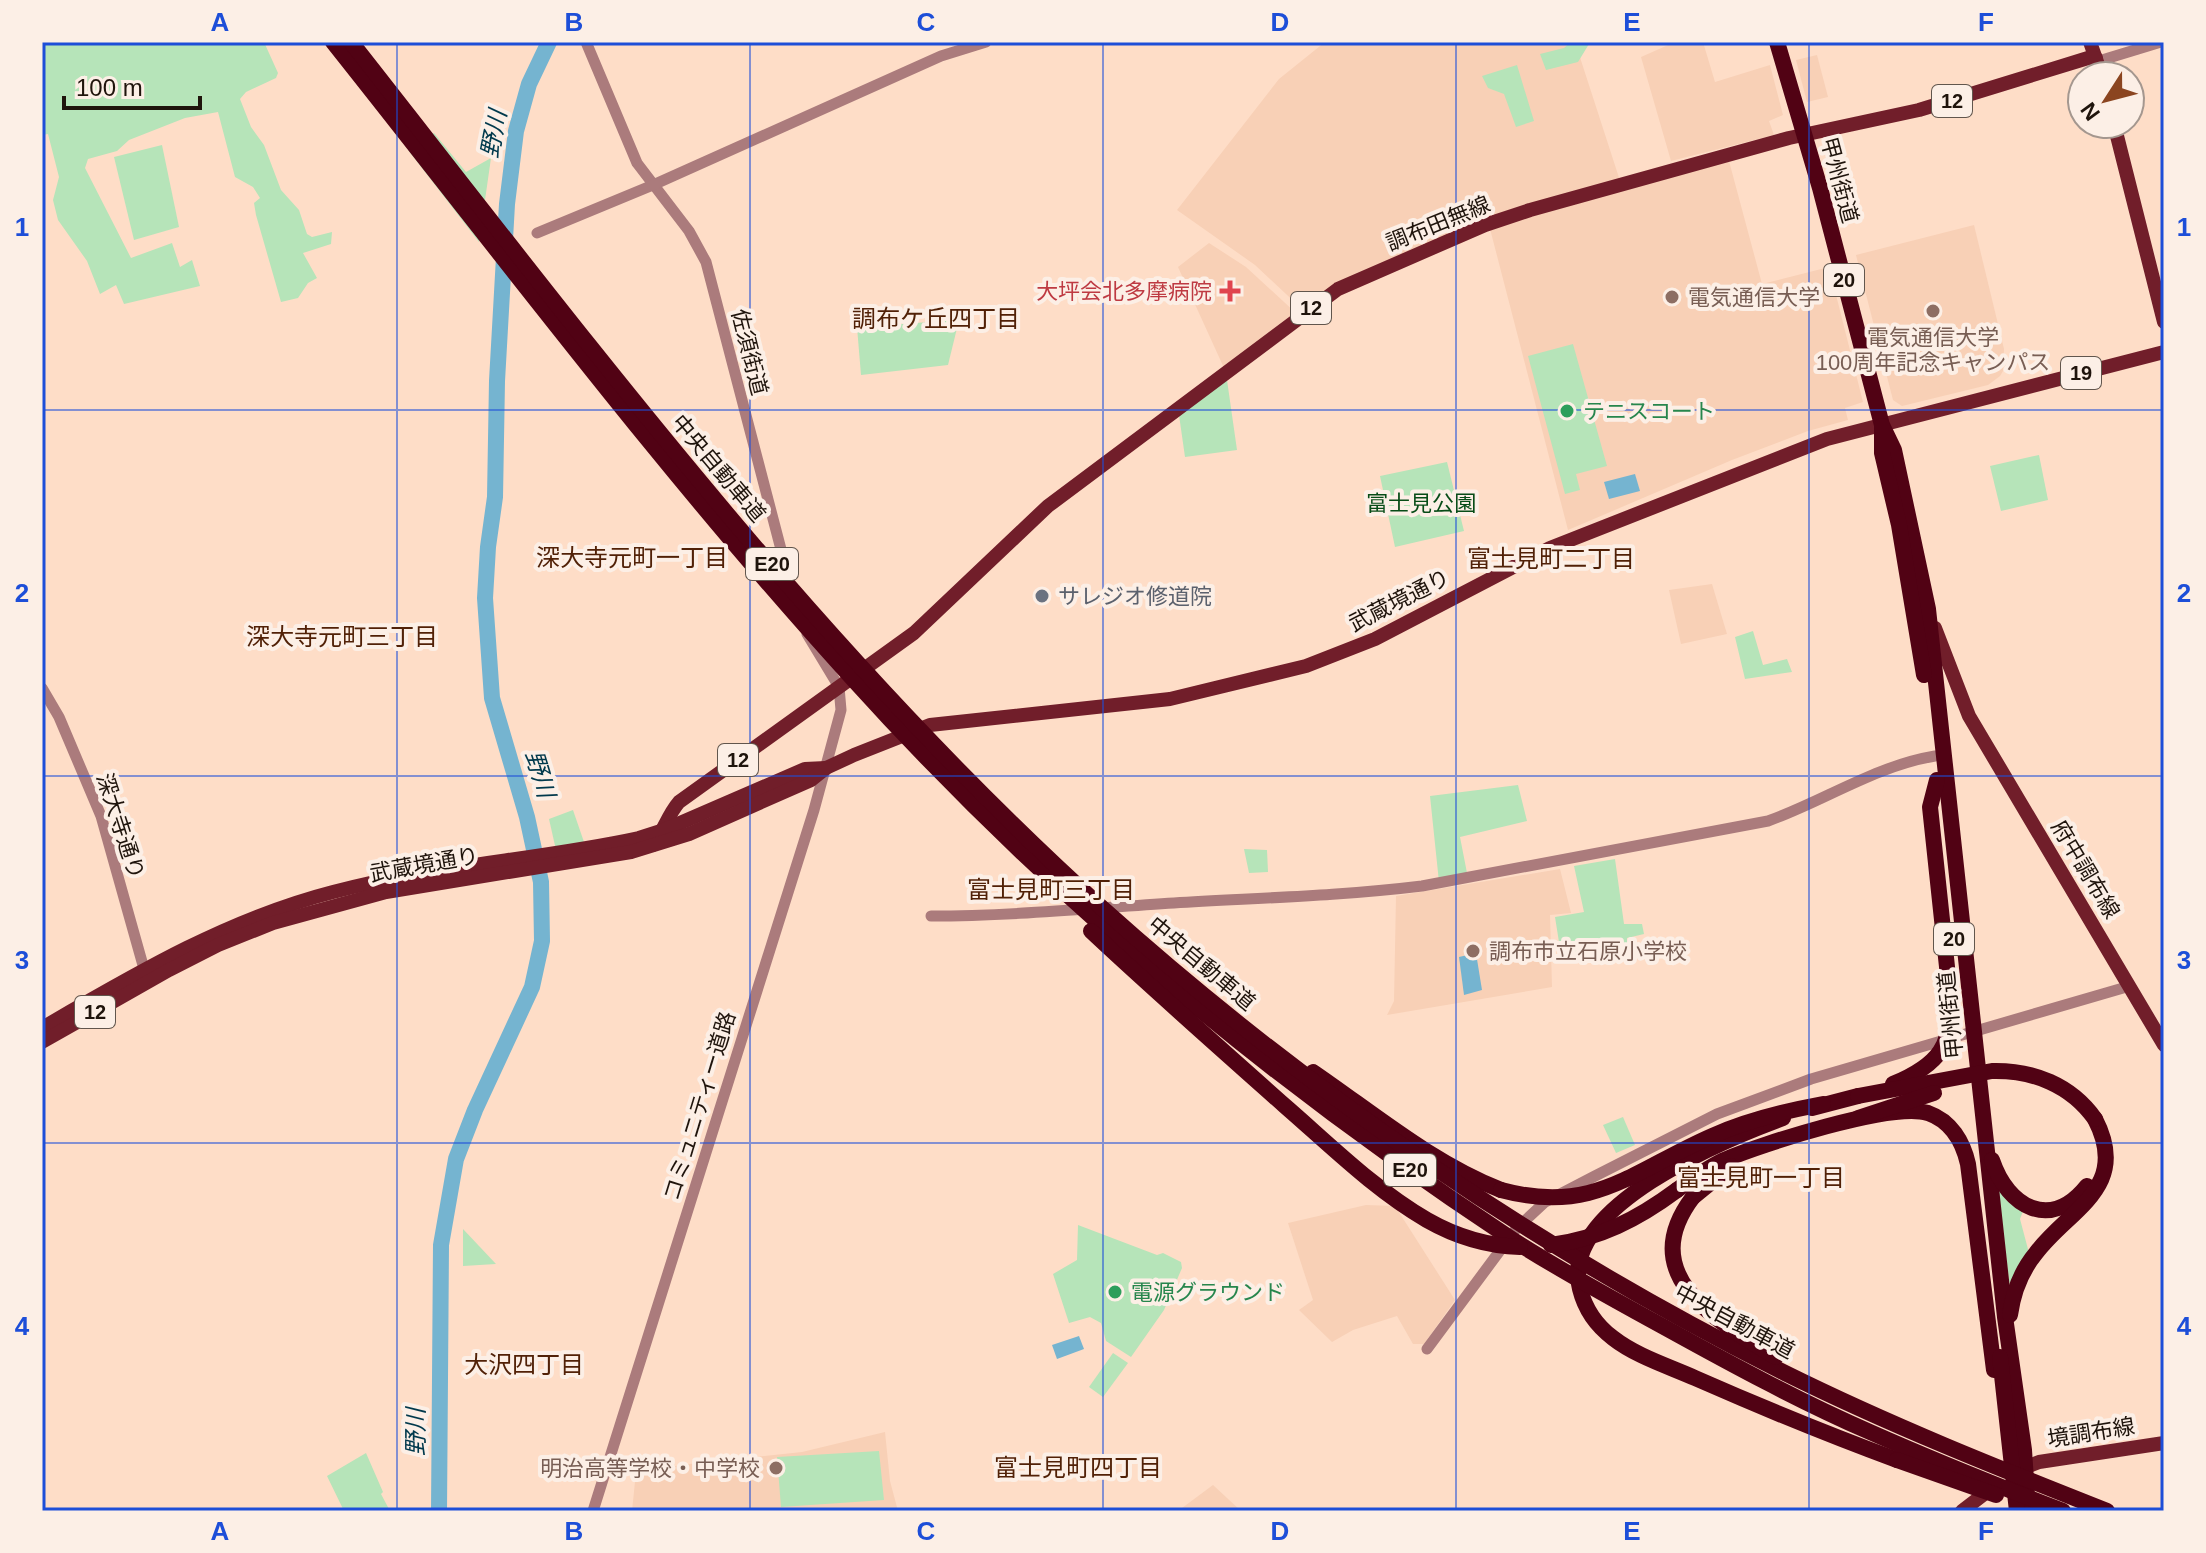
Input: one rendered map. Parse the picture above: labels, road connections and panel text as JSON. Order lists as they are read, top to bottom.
{
  "streets": {
    "highway": [
      "甲州街道",
      "20",
      "中央自動車道",
      "E20"
    ],
    "main road": [
      "12",
      "調布田無線",
      "19",
      "武蔵境通り",
      "府中調布線",
      "境調布線"
    ],
    "street": ["佐須街道", "深大寺通り", "コミュニティー道路"]
  },
  "crossings": [
    ["12", "調布田無線"],
    ["12", "佐須街道"],
    ["12", "武蔵境通り"],
    ["12", "コミュニティー道路"],
    ["甲州街道", "調布田無線"],
    ["甲州街道", "武蔵境通り"],
    ["甲州街道", "府中調布線"],
    ["甲州街道", "境調布線"],
    ["調布田無線", "佐須街道"],
    ["調布田無線", "コミュニティー道路"],
    ["佐須街道", "コミュニティー道路"],
    ["武蔵境通り", "深大寺通り"],
    ["武蔵境通り", "コミュニティー道路"]
  ],
  "districts": [
    "調布ケ丘四丁目",
    "深大寺元町一丁目",
    "富士見町二丁目",
    "深大寺元町三丁目",
    "富士見町三丁目",
    "富士見町一丁目",
    "大沢四丁目",
    "富士見町四丁目"
  ],
  "water": ["野川"],
  "parks": ["富士見公園"],
  "places": {
    "health": ["大坪会北多摩病院"],
    "other": [
      "電気通信大学",
      "電気通信大学 100周年記念キャンパス",
      "テニスコート",
      "サレジオ修道院",
      "調布市立石原小学校",
      "電源グラウンド",
      "明治高等学校・中学校"
    ]
  },
  "scale_bar": "100 m",
  "north": "bottom left",
  "grid": {
    "columns": [
      "A",
      "B",
      "C",
      "D",
      "E",
      "F"
    ],
    "rows": [
      "1",
      "2",
      "3",
      "4"
    ]
  }
}
